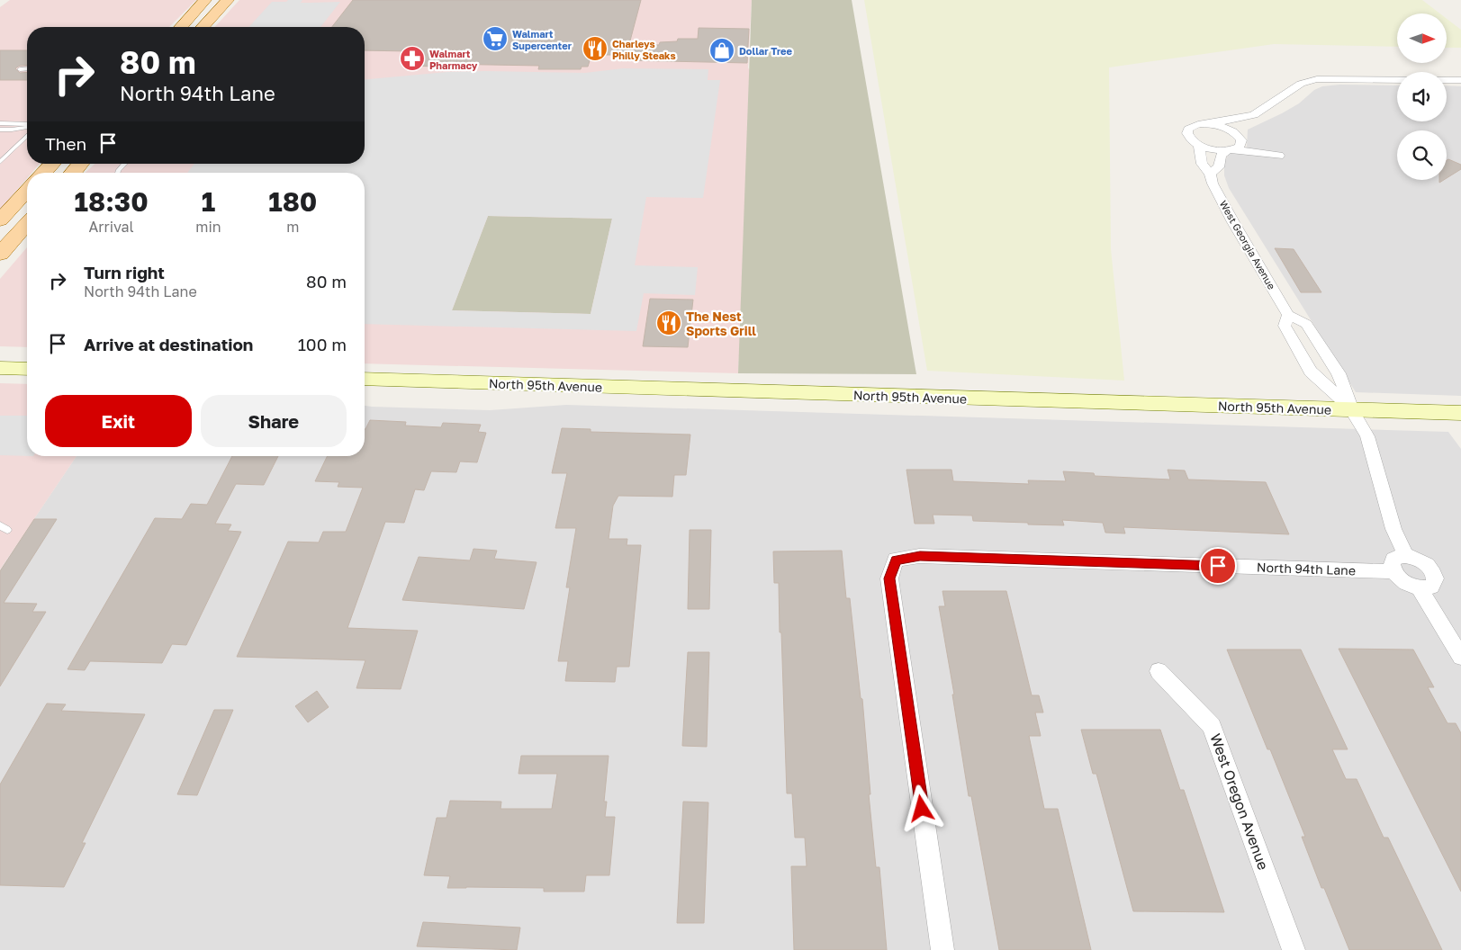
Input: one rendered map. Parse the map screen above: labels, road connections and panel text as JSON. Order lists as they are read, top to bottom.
{
  "streets": {
    "street": [
      "West Georgia Avenue",
      "North 95th Avenue",
      "North 94th Lane",
      "West Oregon Avenue"
    ]
  },
  "crossings": [
    ["West Georgia Avenue", "North 95th Avenue"]
  ],
  "places": {
    "supermarket": ["Walmart Supercenter"],
    "restaurant": ["Charleys Philly Steaks", "The Nest Sports Grill"],
    "shop": ["Dollar Tree"],
    "pharmacy": ["Walmart Pharmacy"]
  },
  "north": "right",
  "page": {
    "turn": ["80 m", "North 94th Lane"],
    "then": "Then",
    "eta": [
      "18:30",
      "Arrival",
      "1",
      "min",
      "180",
      "m"
    ],
    "list": [
      {
        "name": "Turn right",
        "note": "North 94th Lane",
        "value": "80 m"
      },
      {
        "name": "Arrive at destination",
        "value": "100 m"
      }
    ],
    "buttons": ["Exit", "Share"]
  }
}
